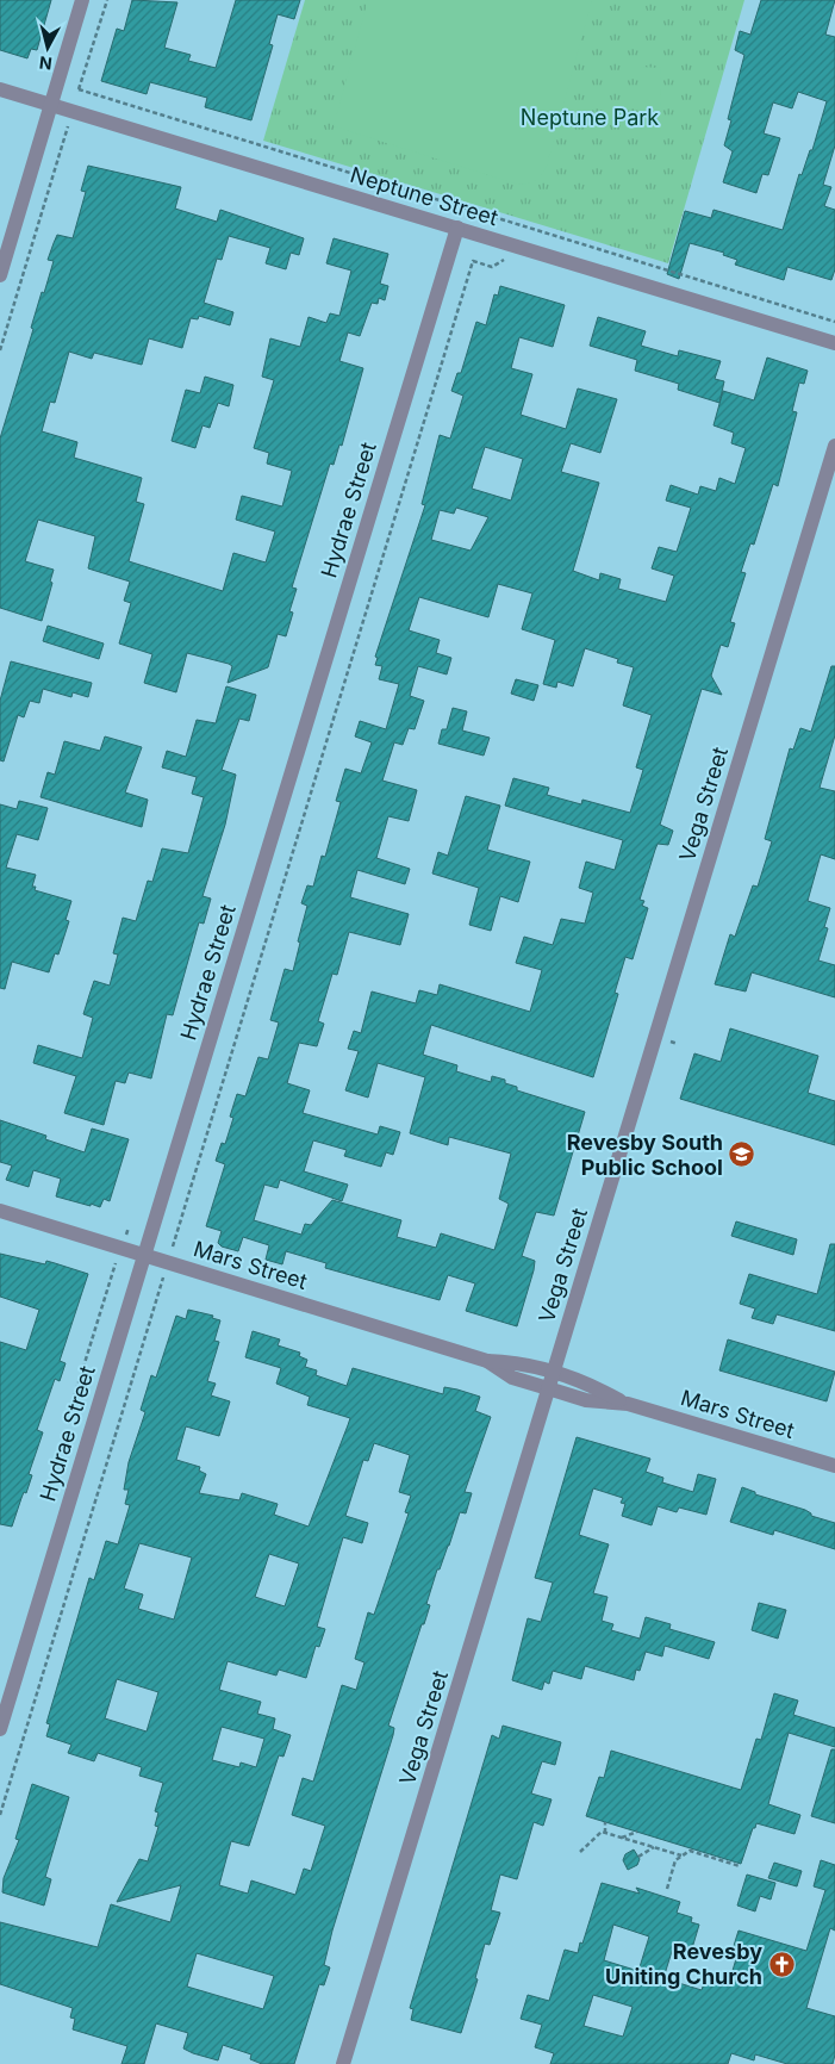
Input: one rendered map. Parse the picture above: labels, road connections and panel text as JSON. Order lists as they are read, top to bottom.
{
  "streets": {
    "street": [
      "Neptune Street",
      "Hydrae Street",
      "Vega Street",
      "Mars Street"
    ]
  },
  "crossings": [
    ["Neptune Street", "Hydrae Street"],
    ["Hydrae Street", "Mars Street"],
    ["Vega Street", "Mars Street"]
  ],
  "parks": ["Neptune Park"],
  "places": {
    "school or university": ["Revesby South Public School"],
    "church": ["Revesby Uniting Church"]
  },
  "north": "bottom"
}
